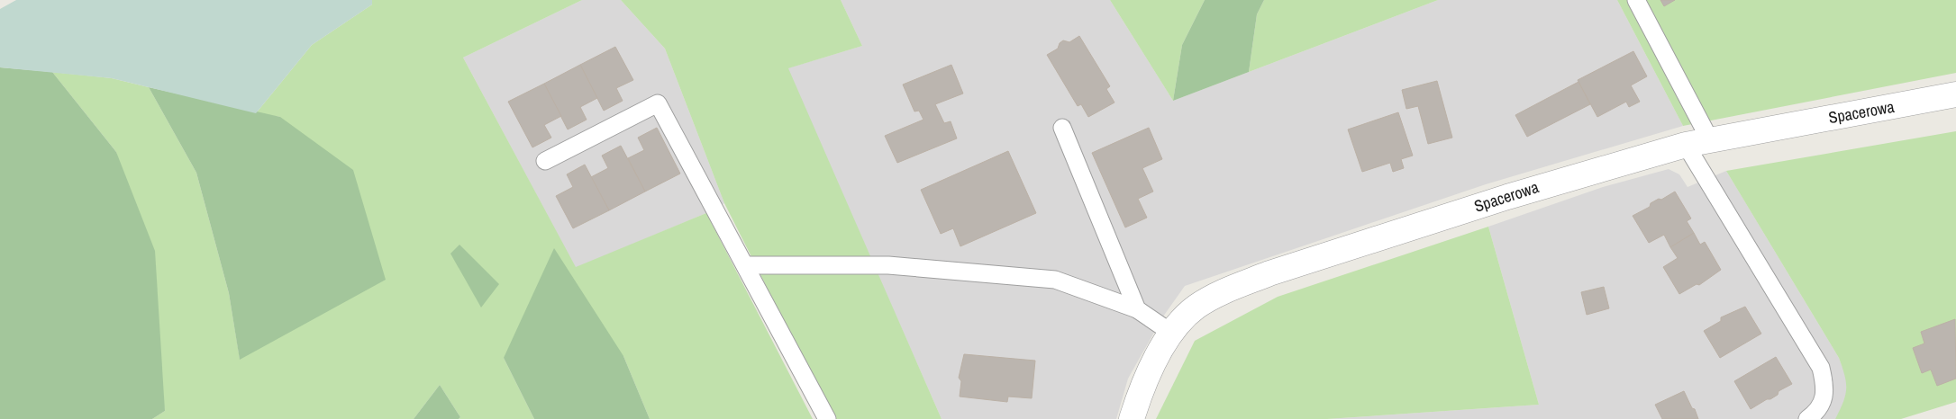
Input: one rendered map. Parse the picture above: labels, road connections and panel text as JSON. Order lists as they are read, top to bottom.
{
  "streets": {
    "street": ["Spacerowa"]
  }
}
